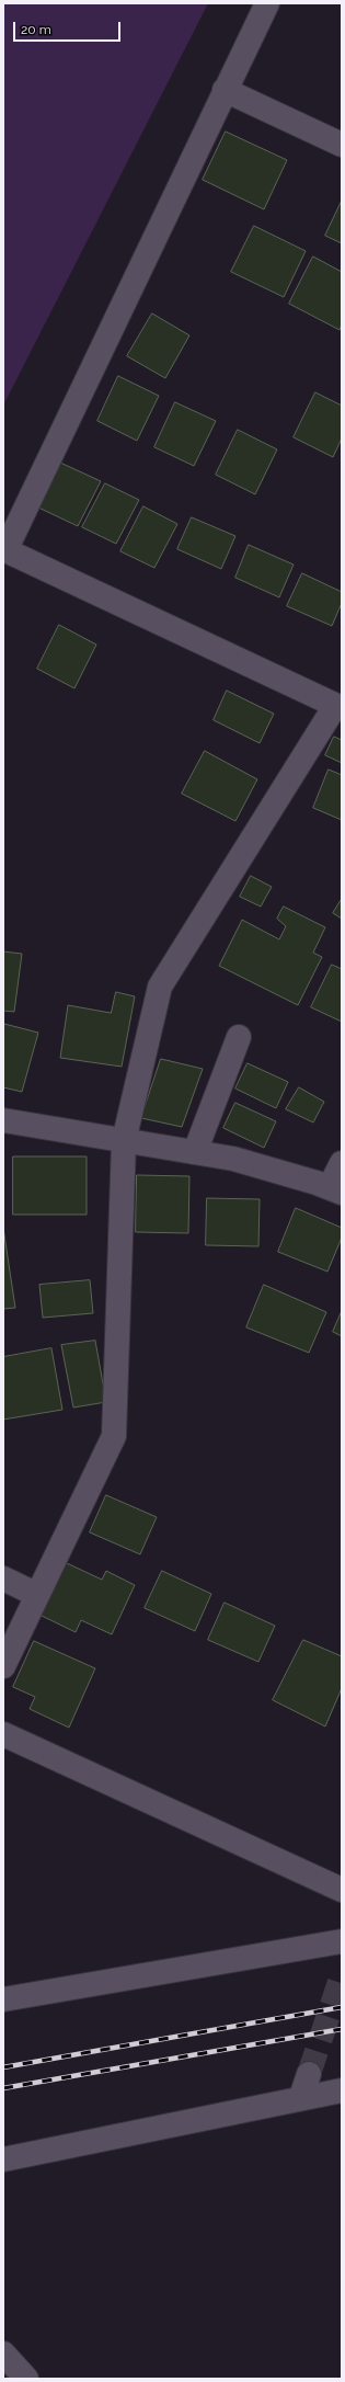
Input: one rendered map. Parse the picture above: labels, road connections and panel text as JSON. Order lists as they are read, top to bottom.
{
  "scale_bar": "20 m"
}
